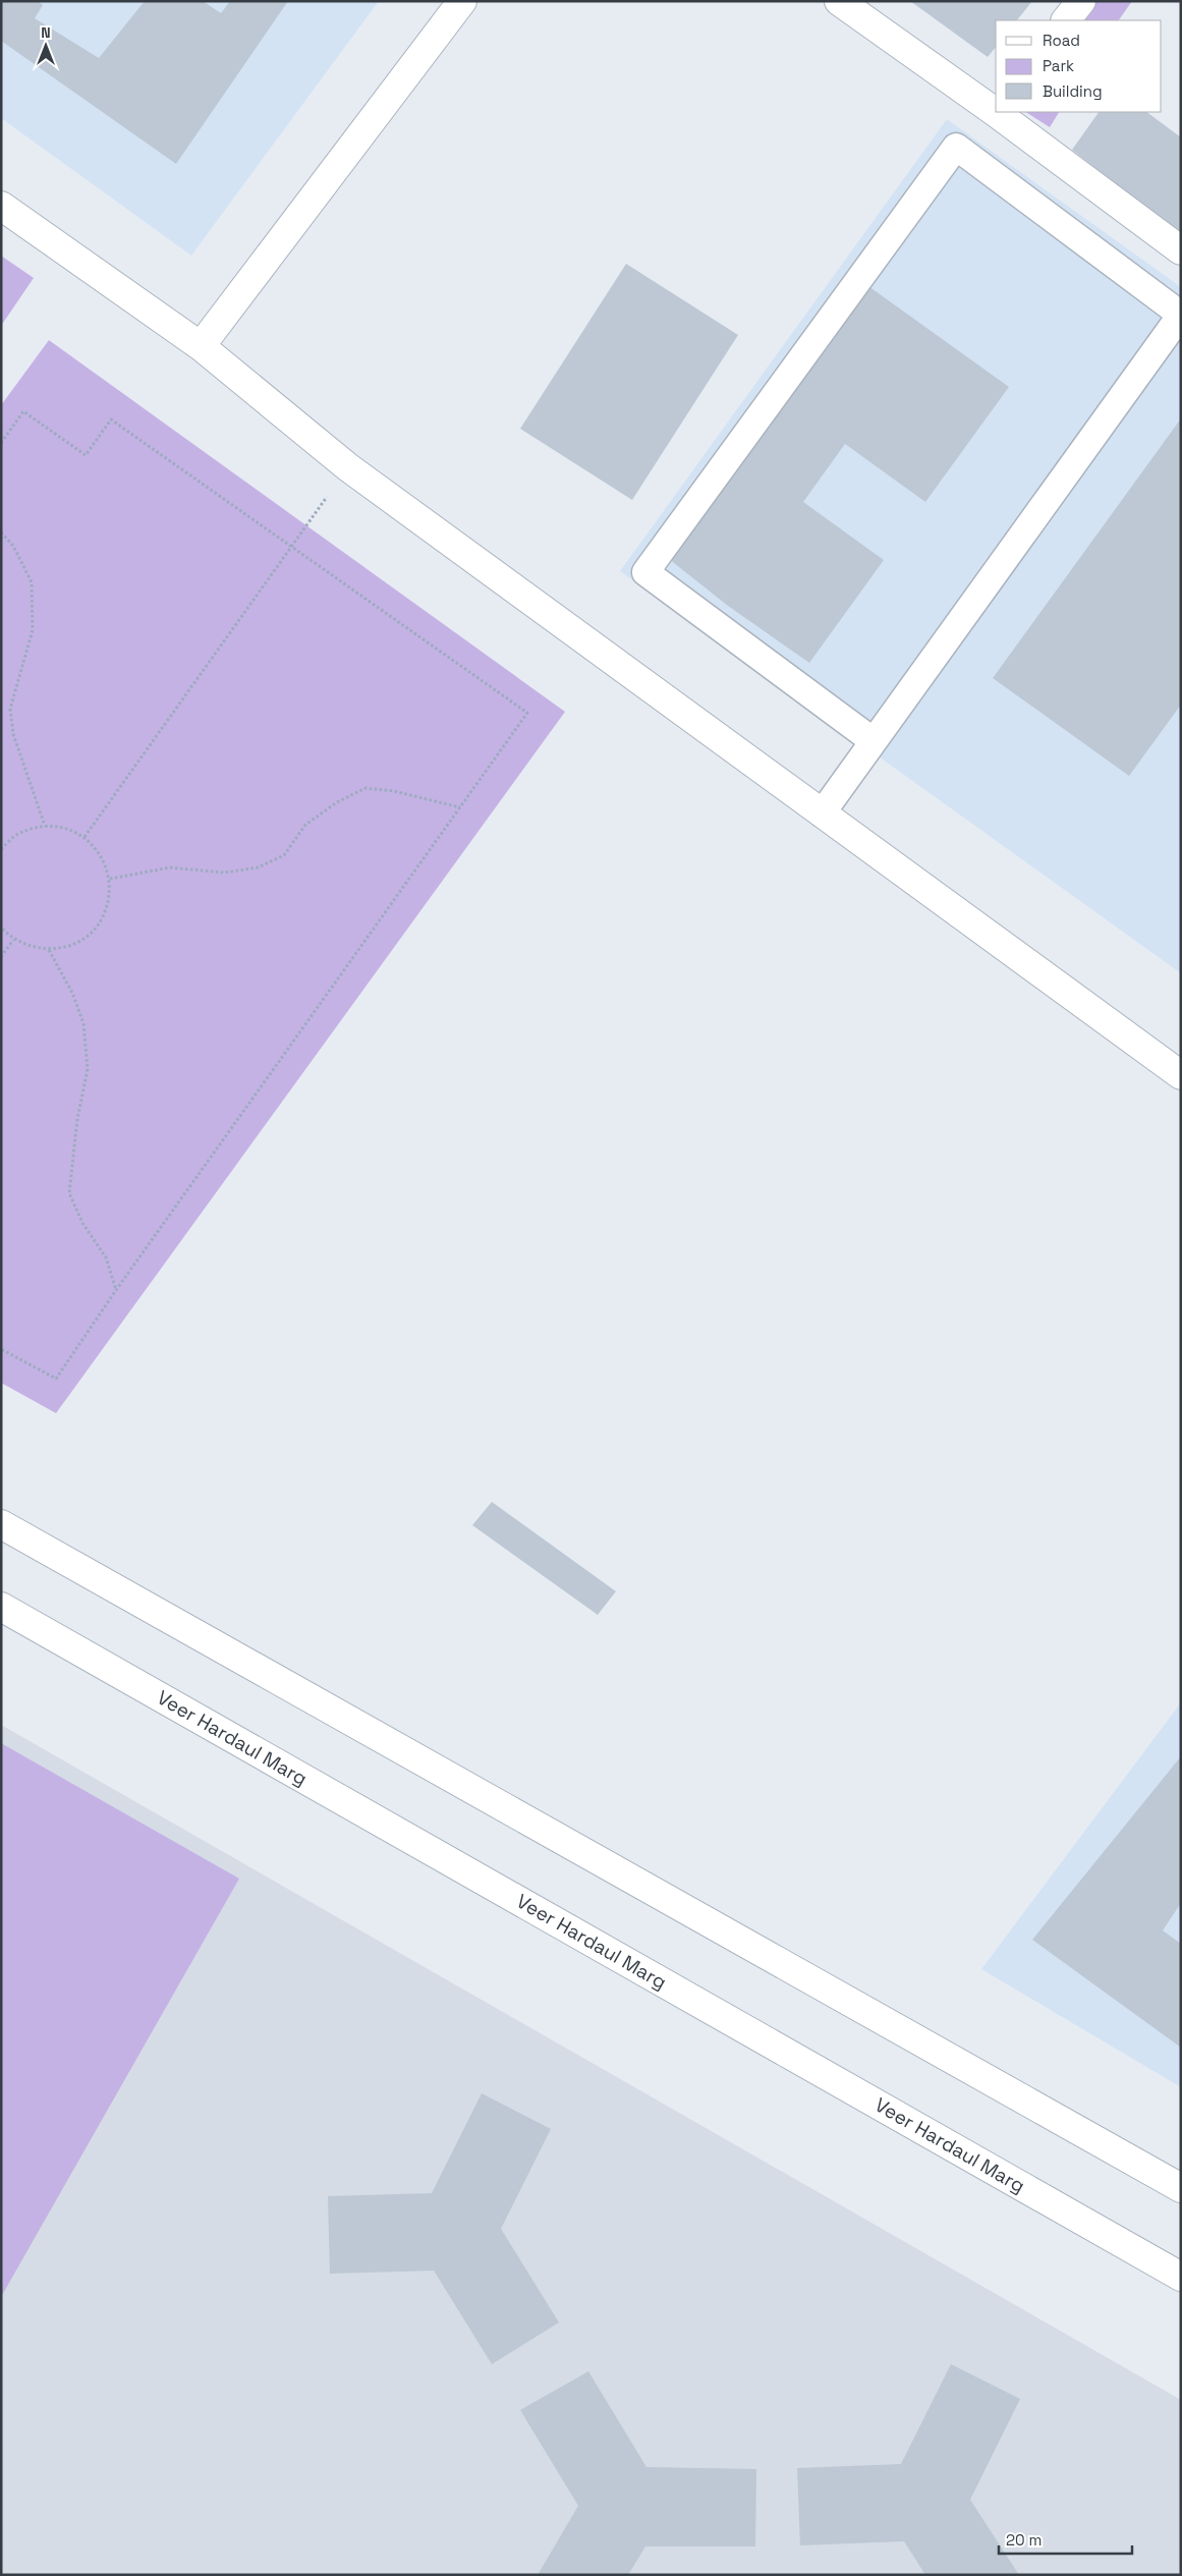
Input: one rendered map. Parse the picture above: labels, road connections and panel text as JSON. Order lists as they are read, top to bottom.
{
  "streets": {
    "street": ["Veer Hardaul Marg"]
  },
  "legend": ["Road", "Park", "Building"],
  "scale_bar": "20 m",
  "north": "top"
}
